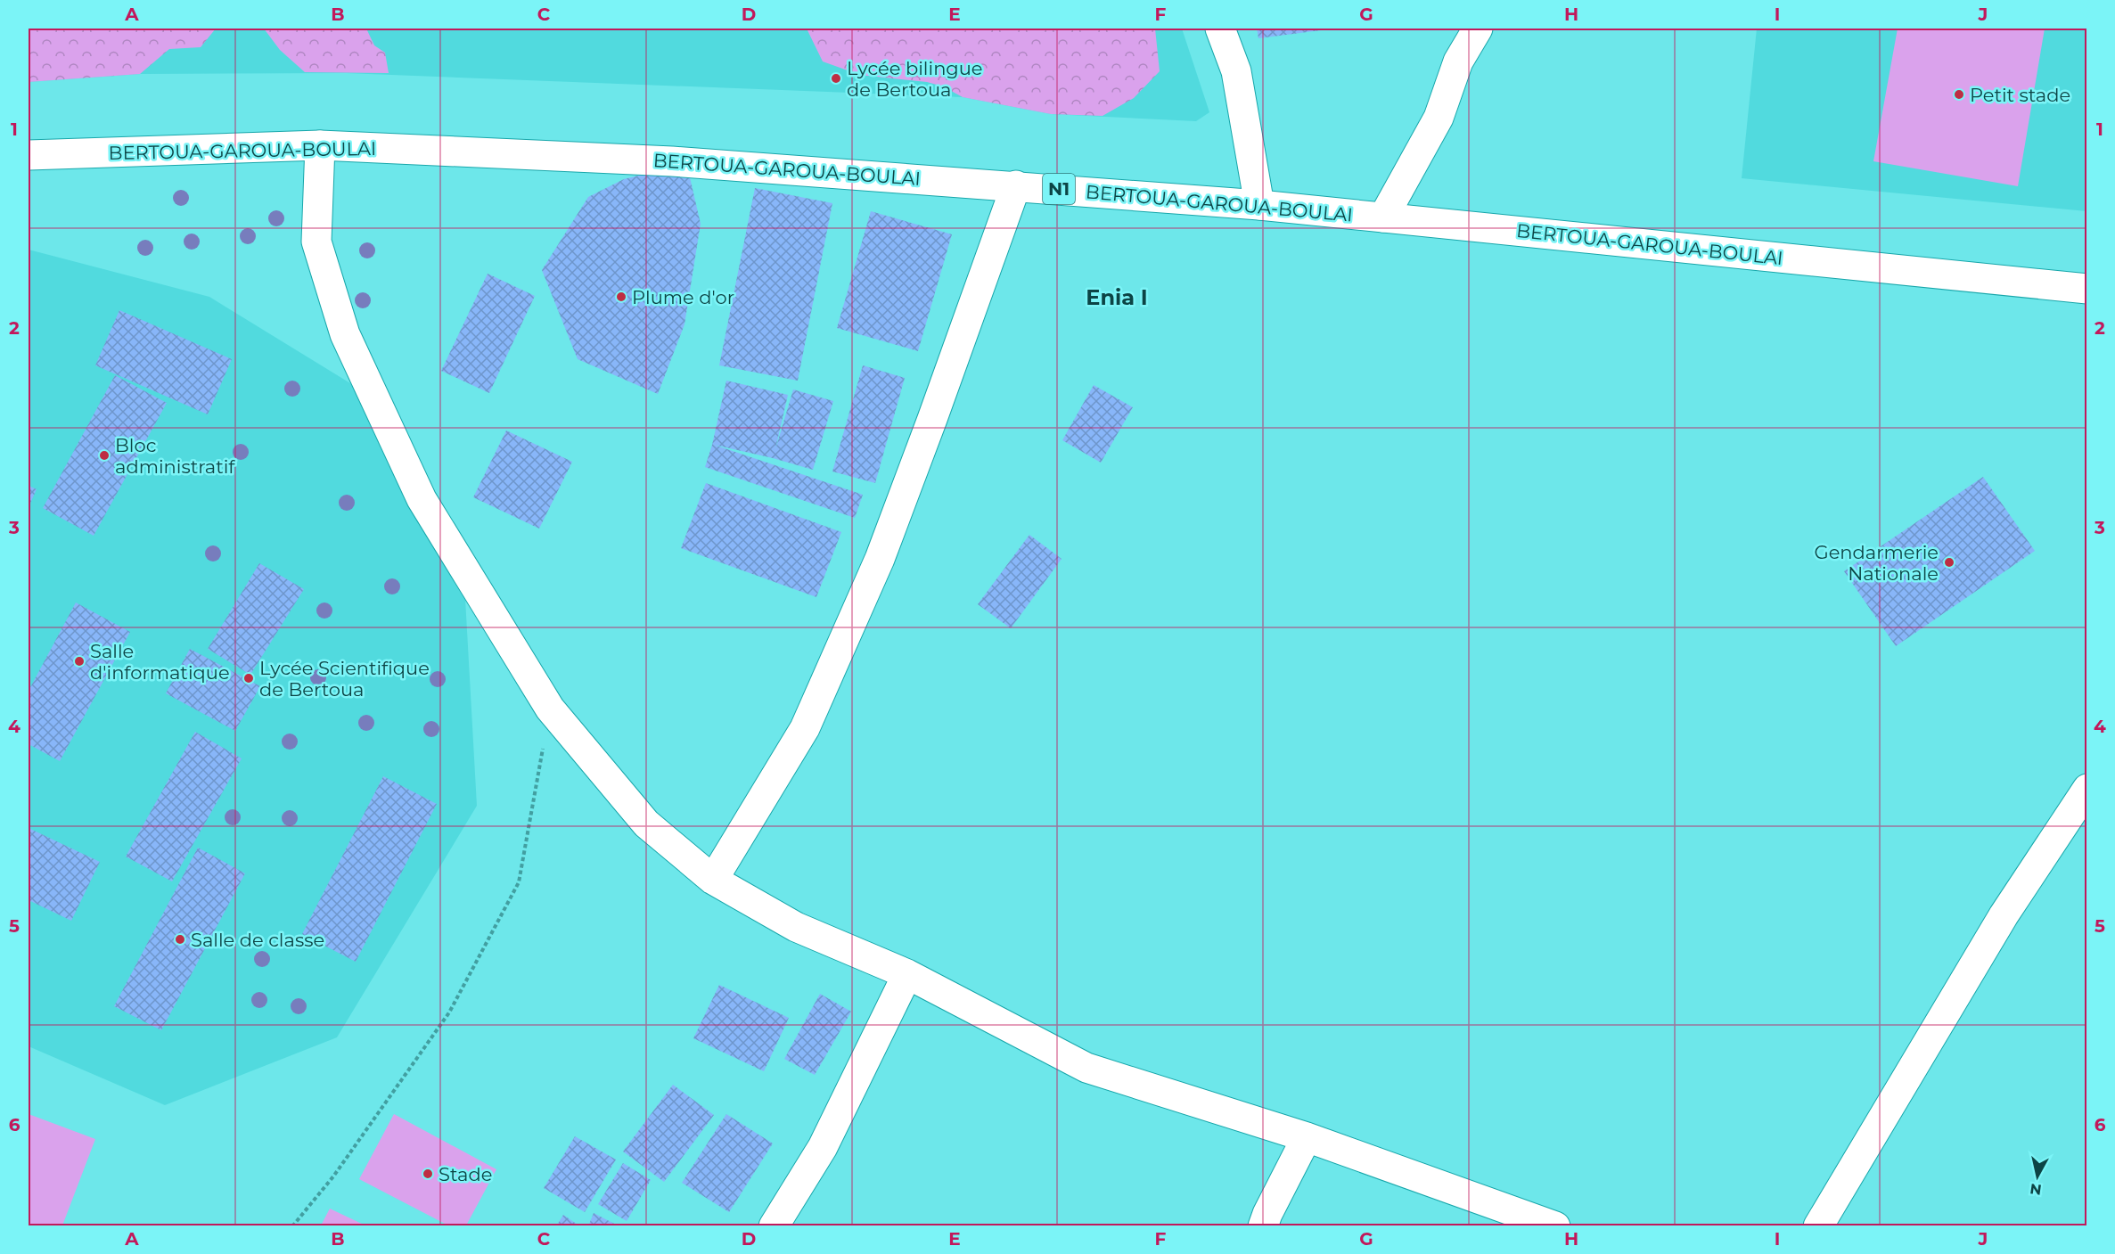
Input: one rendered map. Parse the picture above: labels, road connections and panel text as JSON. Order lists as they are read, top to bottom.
{
  "streets": {
    "main road": ["BERTOUA-GAROUA-BOULAI", "N1"]
  },
  "districts": ["Enia I"],
  "places": [
    "Lycée bilingue de Bertoua",
    "Petit stade",
    "Plume d'or",
    "Bloc administratif",
    "Gendarmerie Nationale",
    "Salle d'informatique",
    "Lycée Scientifique de Bertoua",
    "Salle de classe",
    "Stade"
  ],
  "north": "bottom",
  "grid": {
    "columns": [
      "A",
      "B",
      "C",
      "D",
      "E",
      "F",
      "G",
      "H",
      "I",
      "J"
    ],
    "rows": [
      "1",
      "2",
      "3",
      "4",
      "5",
      "6"
    ]
  }
}
